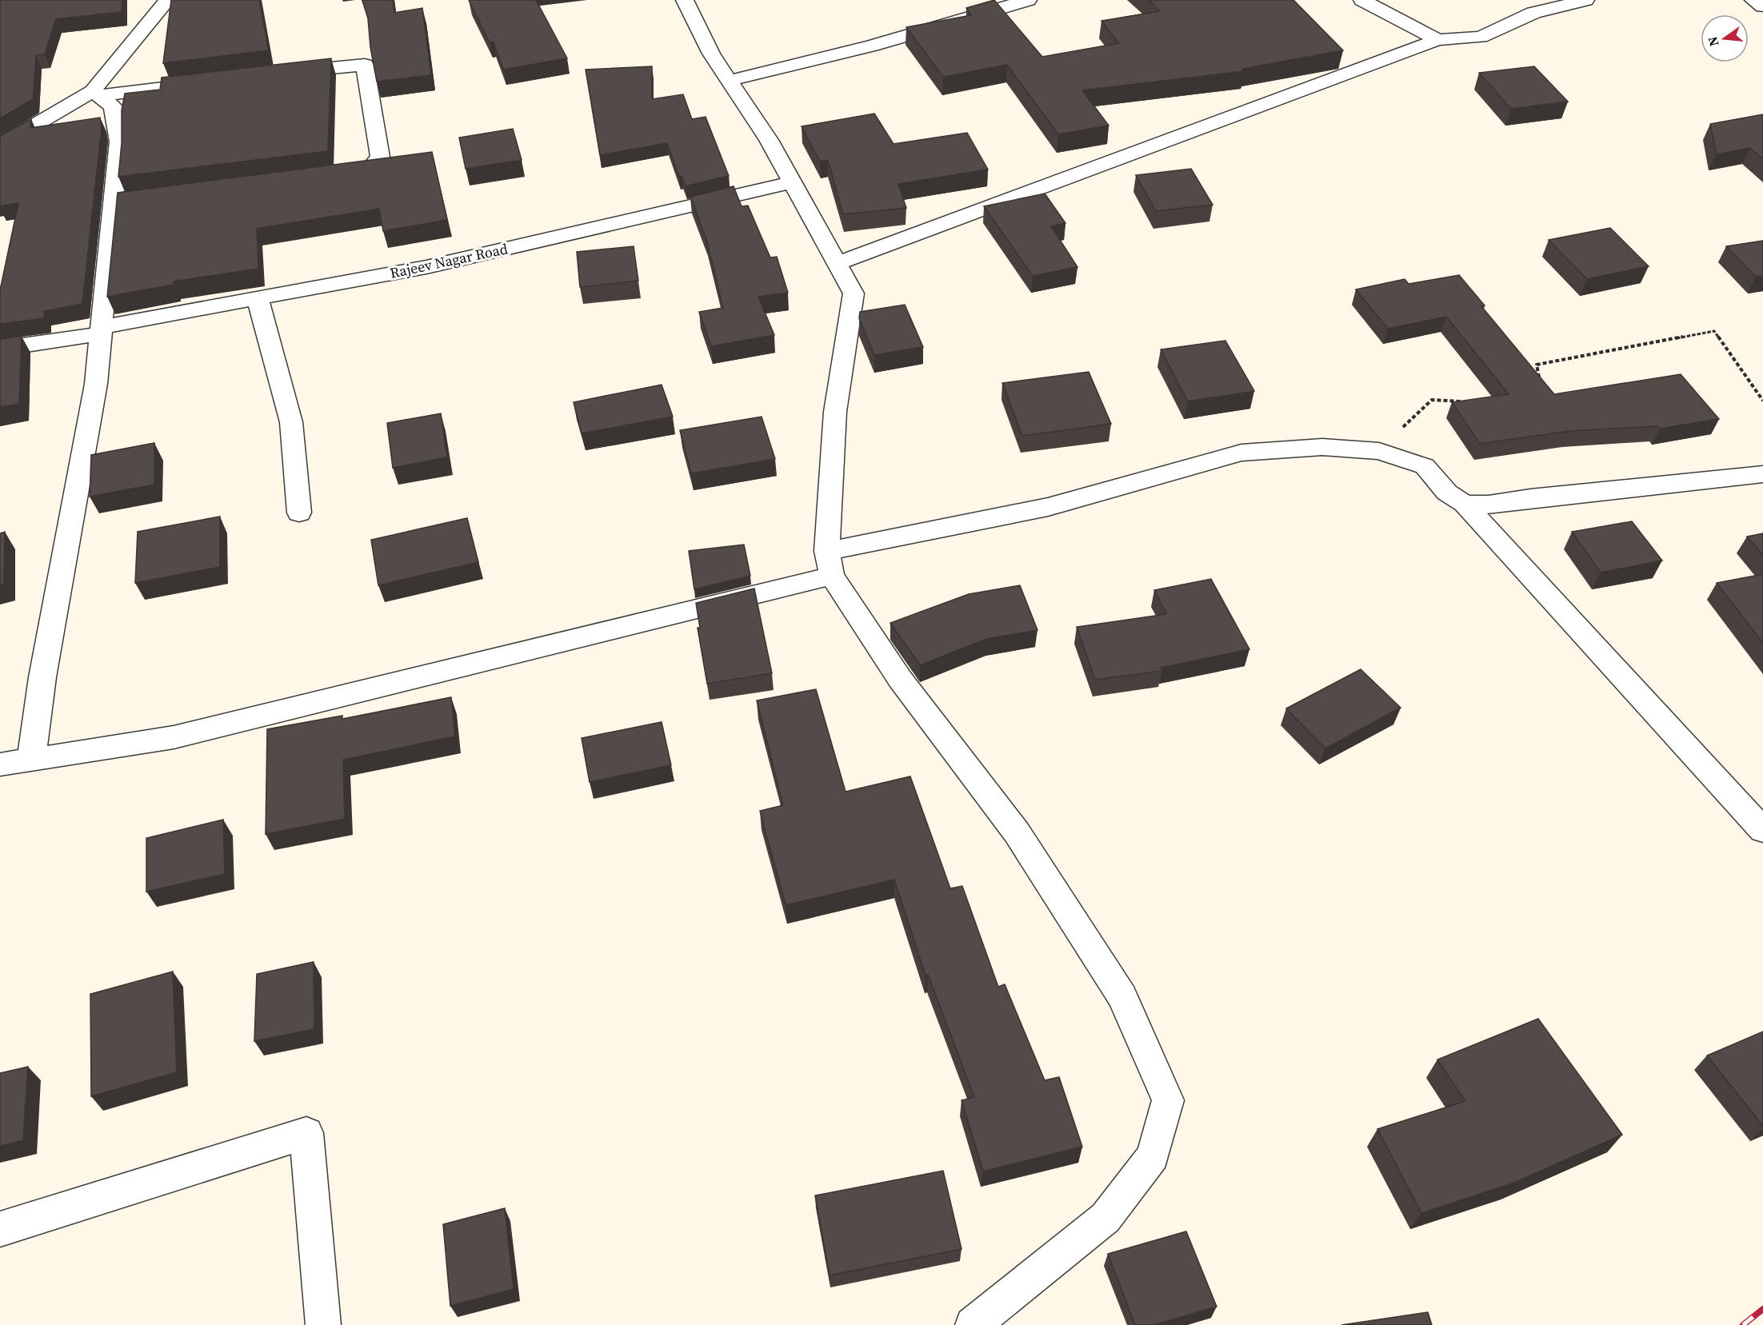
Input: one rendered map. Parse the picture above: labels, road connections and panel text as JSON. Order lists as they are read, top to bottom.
{
  "streets": {
    "street": ["Rajeev Nagar Road"]
  },
  "north": "left"
}
